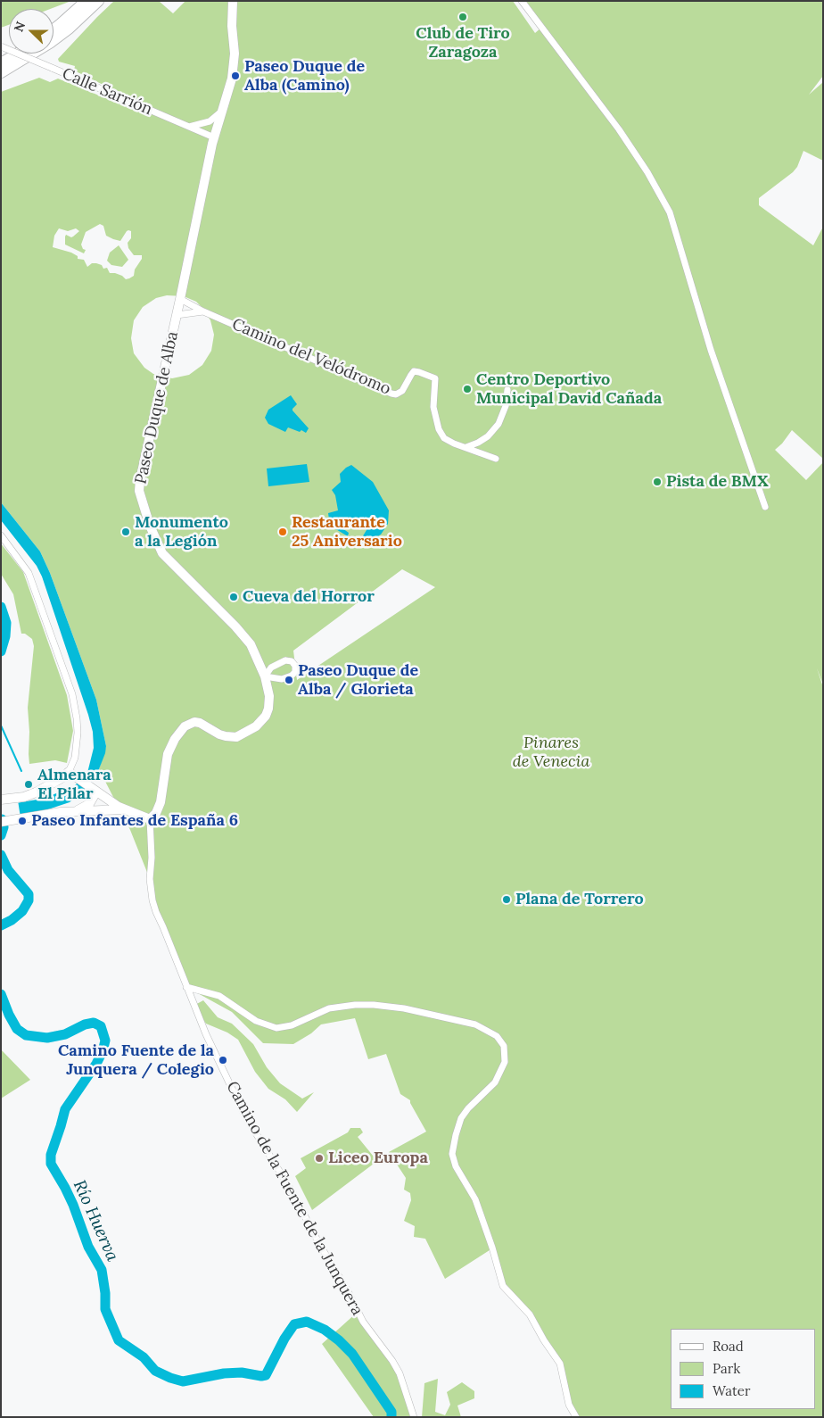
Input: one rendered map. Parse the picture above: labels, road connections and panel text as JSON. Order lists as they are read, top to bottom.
{
  "streets": {
    "street": [
      "Calle Sarrión",
      "Camino del Velódromo",
      "Paseo Duque de Alba",
      "Camino de la Fuente de la Junquera"
    ]
  },
  "crossings": [
    ["Calle Sarrión", "Paseo Duque de Alba"],
    ["Camino del Velódromo", "Paseo Duque de Alba"],
    ["Paseo Duque de Alba", "Camino de la Fuente de la Junquera"]
  ],
  "water": ["Río Huerva"],
  "parks": ["Pinares de Venecia"],
  "places": [
    "Club de Tiro Zaragoza",
    "Paseo Duque de Alba (Camino)",
    "Centro Deportivo Municipal David Cañada",
    "Pista de BMX",
    "Monumento a la Legión",
    "Restaurante 25 Aniversario",
    "Cueva del Horror",
    "Paseo Duque de Alba / Glorieta",
    "Almenara El Pilar",
    "Paseo Infantes de España 6",
    "Plana de Torrero",
    "Camino Fuente de la Junquera / Colegio",
    "Liceo Europa"
  ],
  "legend": ["Road", "Park", "Water"],
  "north": "left"
}
